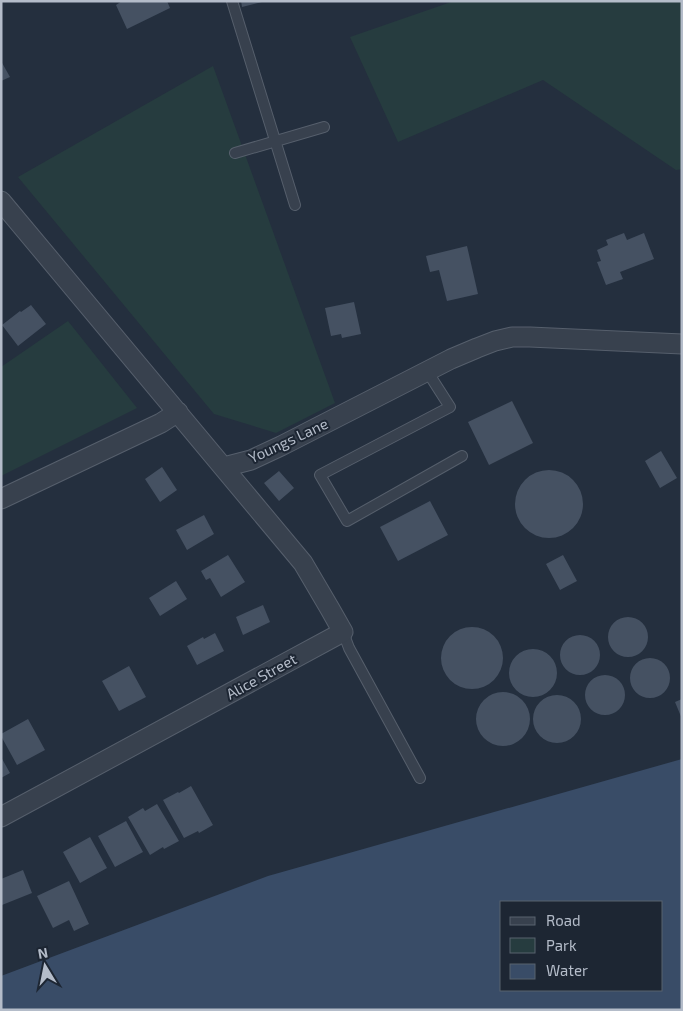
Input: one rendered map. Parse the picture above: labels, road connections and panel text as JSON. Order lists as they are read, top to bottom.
{
  "streets": {
    "street": ["Youngs Lane", "Alice Street"]
  },
  "legend": ["Road", "Park", "Water"],
  "north": "top"
}
